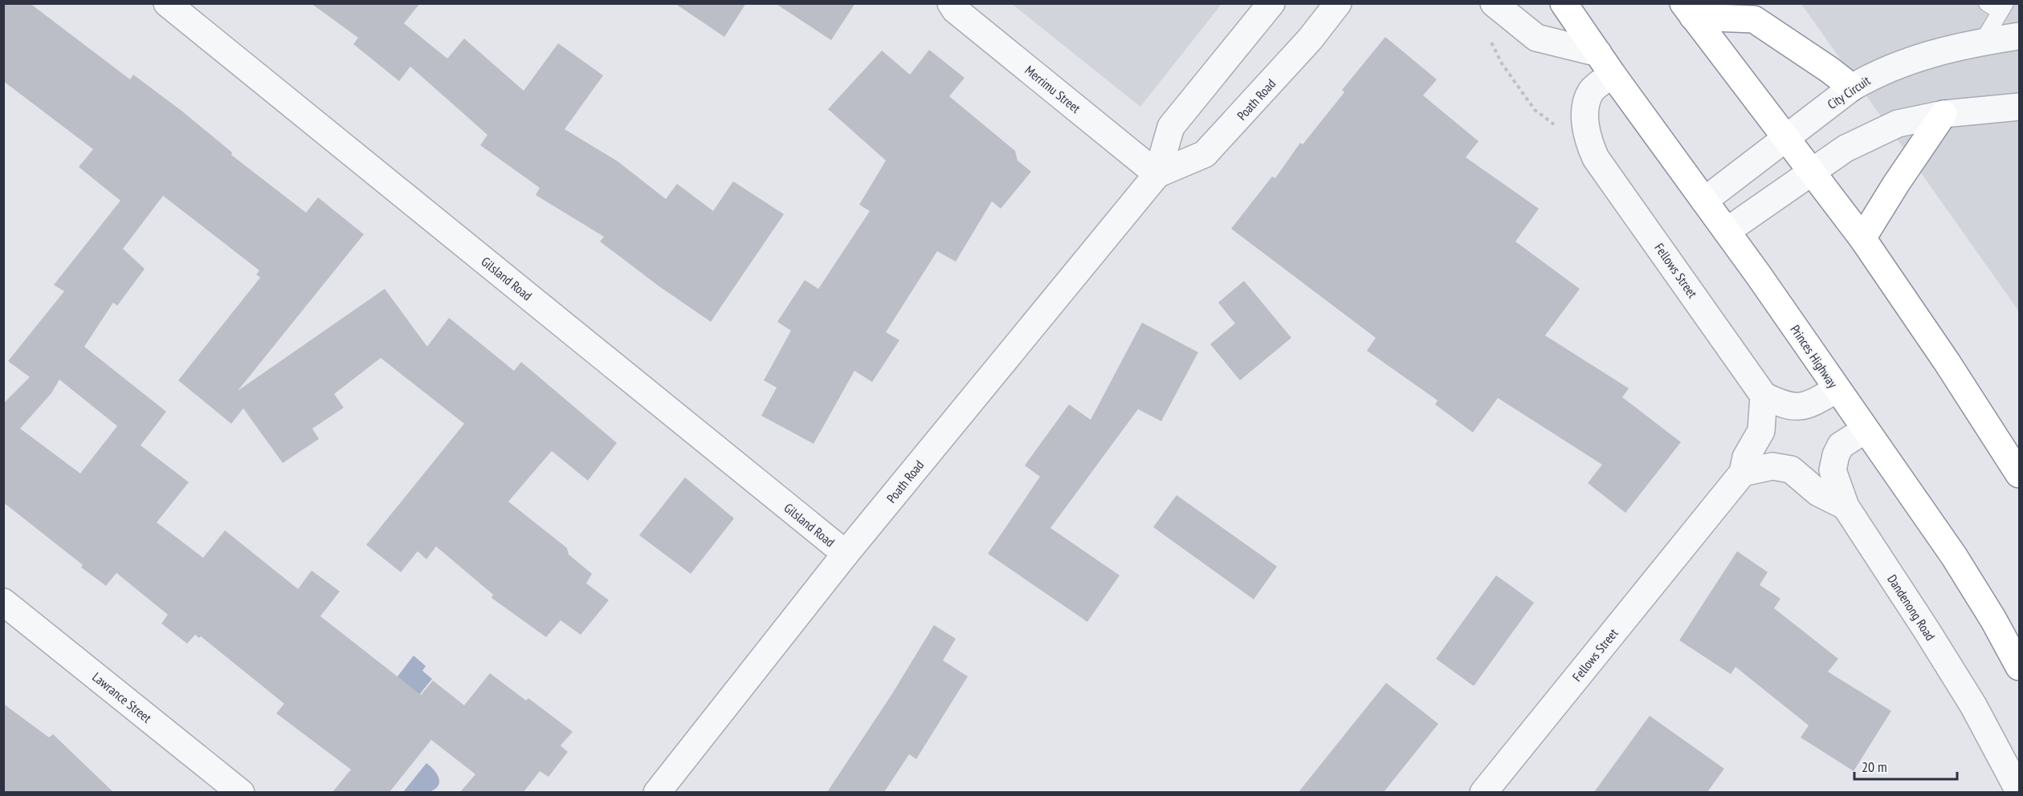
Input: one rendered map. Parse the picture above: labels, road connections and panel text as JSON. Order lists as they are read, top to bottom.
{
  "streets": {
    "highway": ["Princes Highway"],
    "street": [
      "Merrimu Street",
      "City Circuit",
      "Poath Road",
      "Fellows Street",
      "Gilsland Road",
      "Dandenong Road",
      "Lawrance Street"
    ]
  },
  "crossings": [
    ["Merrimu Street", "Poath Road"],
    ["City Circuit", "Princes Highway"],
    ["Poath Road", "Gilsland Road"],
    ["Fellows Street", "Princes Highway"],
    ["Princes Highway", "Dandenong Road"]
  ],
  "scale_bar": "20 m"
}
